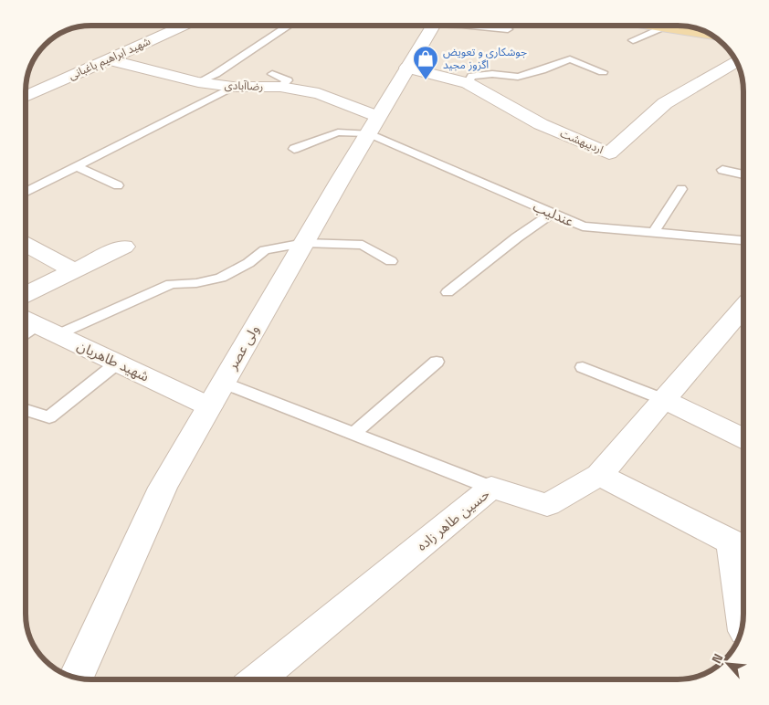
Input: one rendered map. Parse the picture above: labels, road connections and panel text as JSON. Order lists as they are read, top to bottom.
{
  "streets": {
    "street": [
      "شهید ابراهیم باغبانی",
      "رضاآبادی",
      "اردیبهشت",
      "ولی عصر",
      "شهید طاهریان",
      "حسین طاهر زاده"
    ],
    "lane": ["عندلیب"]
  },
  "crossings": [
    ["شهید ابراهیم باغبانی", "رضاآبادی"],
    ["رضاآبادی", "عندلیب"],
    ["رضاآبادی", "ولی عصر"],
    ["اردیبهشت", "ولی عصر"],
    ["عندلیب", "ولی عصر"],
    ["ولی عصر", "شهید طاهریان"]
  ],
  "places": {
    "shop": ["جوشکاری و تعویض اگزوز مجید"]
  },
  "north": "top left"
}
